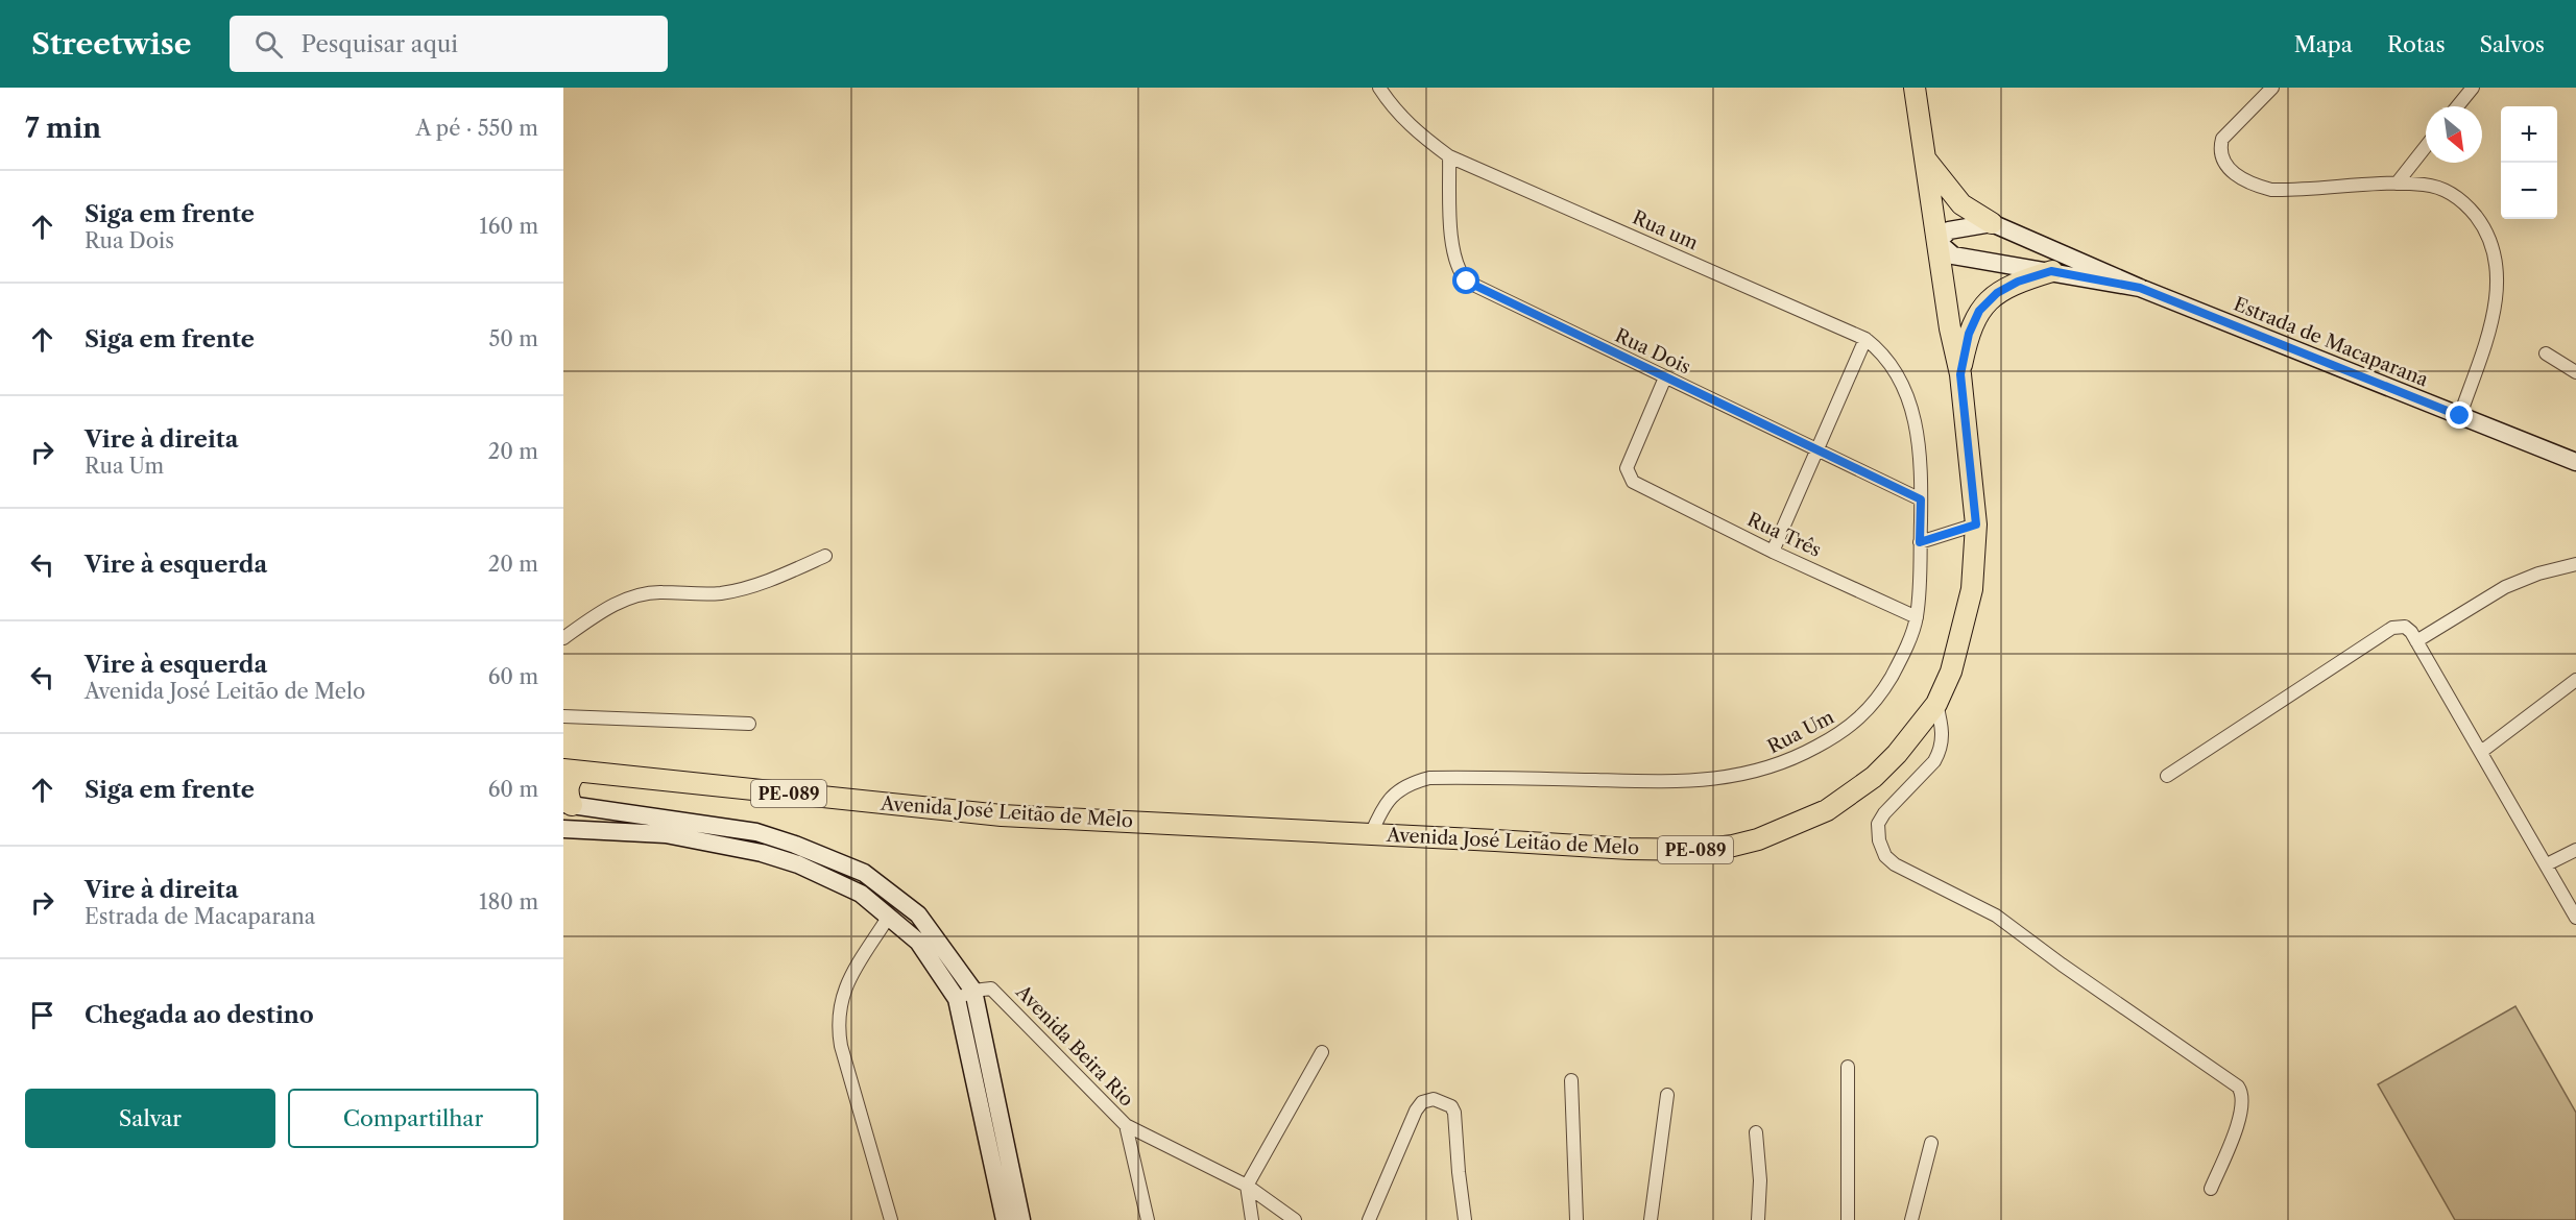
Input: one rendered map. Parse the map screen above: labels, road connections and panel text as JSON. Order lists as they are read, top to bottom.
{
  "streets": {
    "main road": ["PE-089", "Avenida José Leitão de Melo"],
    "street": [
      "Rua um",
      "Estrada de Macaparana",
      "Rua Dois",
      "Rua Três",
      "Rua Um",
      "Avenida Beira Rio"
    ]
  },
  "crossings": [
    ["Rua um", "Rua Dois"],
    ["Rua um", "Rua Um"],
    ["Estrada de Macaparana", "Avenida José Leitão de Melo"],
    ["Rua Dois", "Rua Três"],
    ["Rua Dois", "Rua Um"],
    ["Rua Três", "Rua Um"],
    ["Rua Um", "Avenida José Leitão de Melo"]
  ],
  "north": "bottom right",
  "page": {
    "header": "Streetwise",
    "search": "Pesquisar aqui",
    "nav": ["Mapa", "Rotas", "Salvos"],
    "heading": ["7 min", "A pé · 550 m"],
    "map_buttons": ["+", "−"],
    "list": [
      ["Siga em frente", "Rua Dois", "160 m"],
      ["Siga em frente", "50 m"],
      ["Vire à direita", "Rua Um", "20 m"],
      ["Vire à esquerda", "20 m"],
      ["Vire à esquerda", "Avenida José Leitão de Melo", "60 m"],
      ["Siga em frente", "60 m"],
      ["Vire à direita", "Estrada de Macaparana", "180 m"],
      "Chegada ao destino"
    ],
    "buttons": ["Salvar", "Compartilhar"]
  }
}
